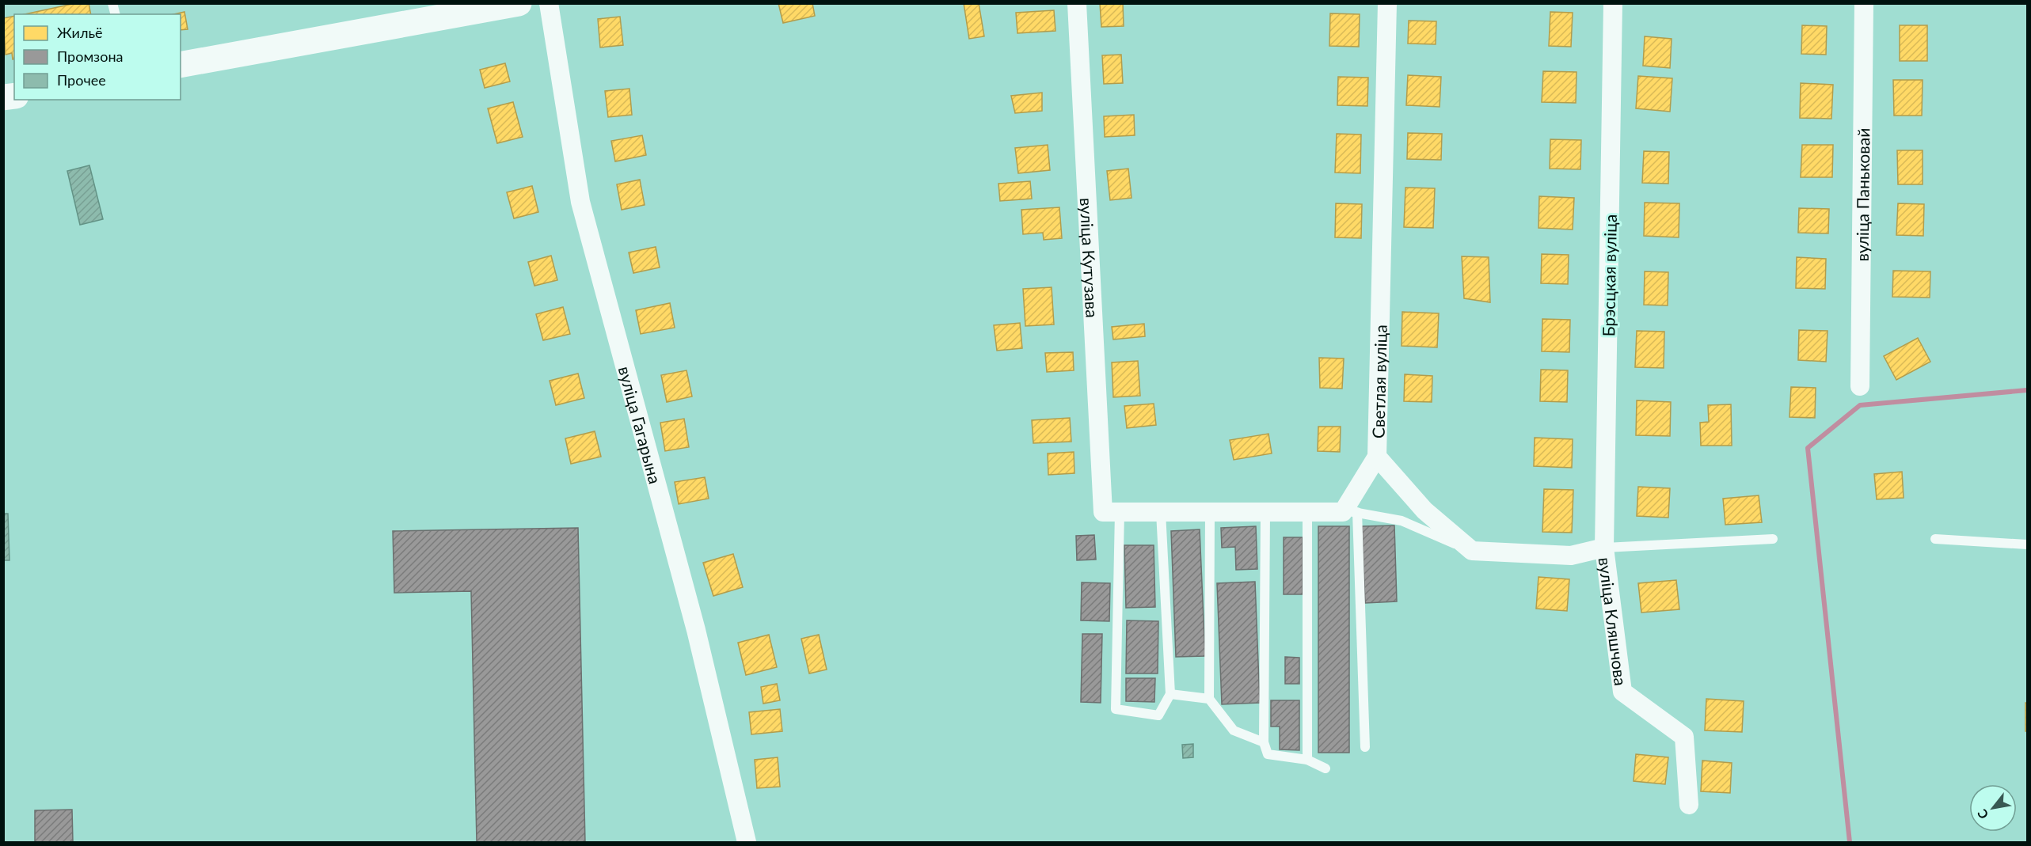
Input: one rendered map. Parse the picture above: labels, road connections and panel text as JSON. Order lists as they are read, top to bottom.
{
  "streets": {
    "street": [
      "вуліца Паньковай",
      "вуліца Кутузава",
      "Брэсцкая вуліца",
      "Светлая вуліца",
      "вуліца Гагарына",
      "вуліца Кляшчова"
    ]
  },
  "crossings": [
    ["Брэсцкая вуліца", "вуліца Кляшчова"]
  ],
  "legend": ["Жильё", "Промзона", "Прочее"],
  "north": "bottom left"
}
